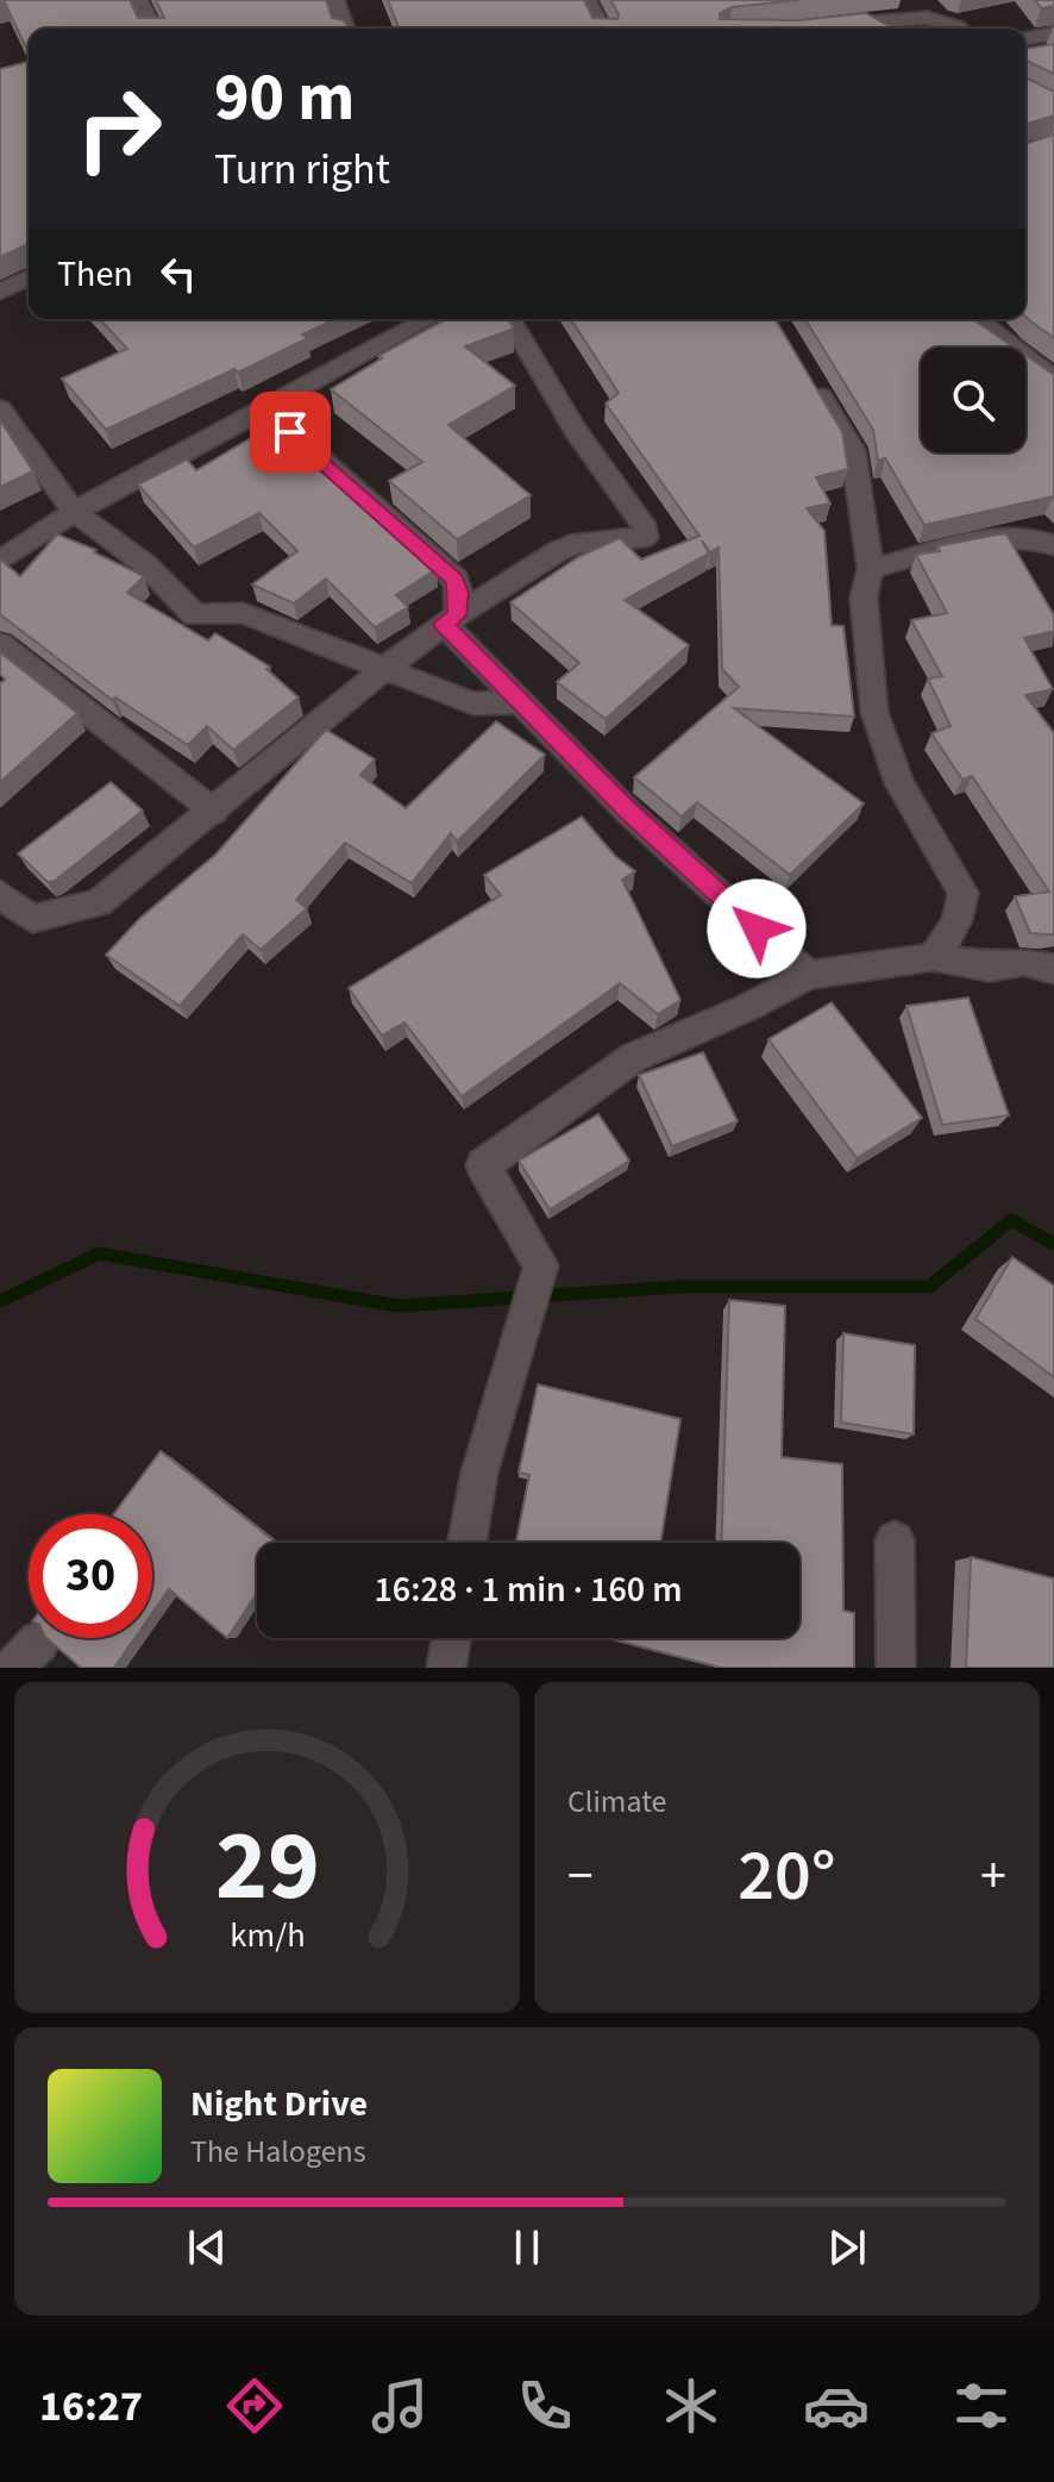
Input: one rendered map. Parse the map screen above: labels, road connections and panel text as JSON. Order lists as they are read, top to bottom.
{
  "page": {
    "turn": ["90 m", "Turn right"],
    "then": "Then",
    "limit": "30",
    "trip": "16:28 · 1 min · 160 m",
    "tile": "Climate",
    "heat": ["−", "20°", "+"],
    "song": ["Night Drive", "The Halogens"],
    "tabs": "16:27",
    "gauge": ["29", "km/h"]
  }
}
